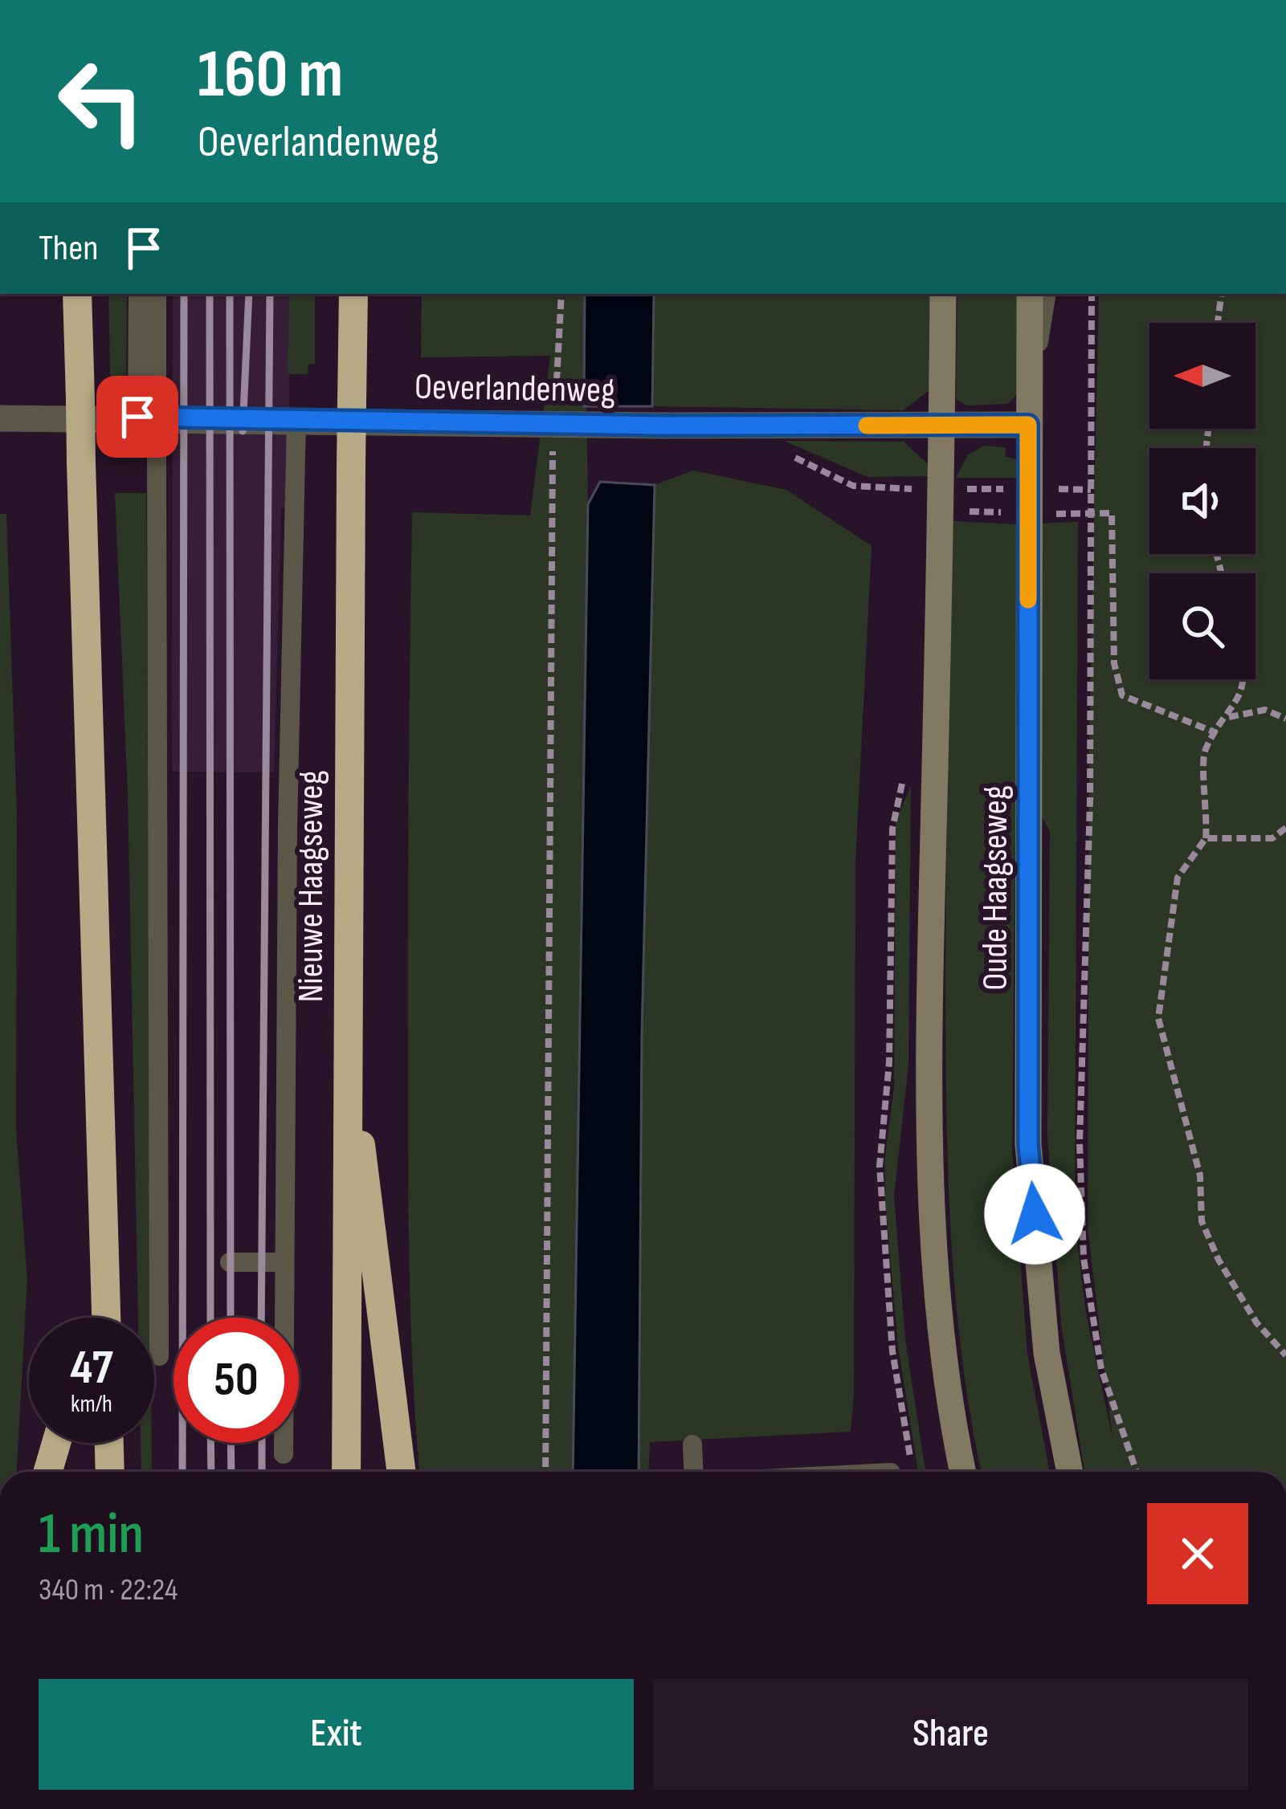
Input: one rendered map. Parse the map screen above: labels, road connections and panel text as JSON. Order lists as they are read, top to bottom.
{
  "streets": {
    "highway": ["Nieuwe Haagseweg"],
    "main road": ["Oude Haagseweg"],
    "street": ["Oeverlandenweg"]
  },
  "crossings": [
    ["Oeverlandenweg", "Oude Haagseweg"]
  ],
  "north": "left",
  "page": {
    "turn": ["160 m", "Oeverlandenweg"],
    "then": "Then",
    "speed": "47 km/h",
    "limit": "50",
    "heading": ["1 min", "340 m · 22:24"],
    "buttons": ["Exit", "Share"]
  }
}
